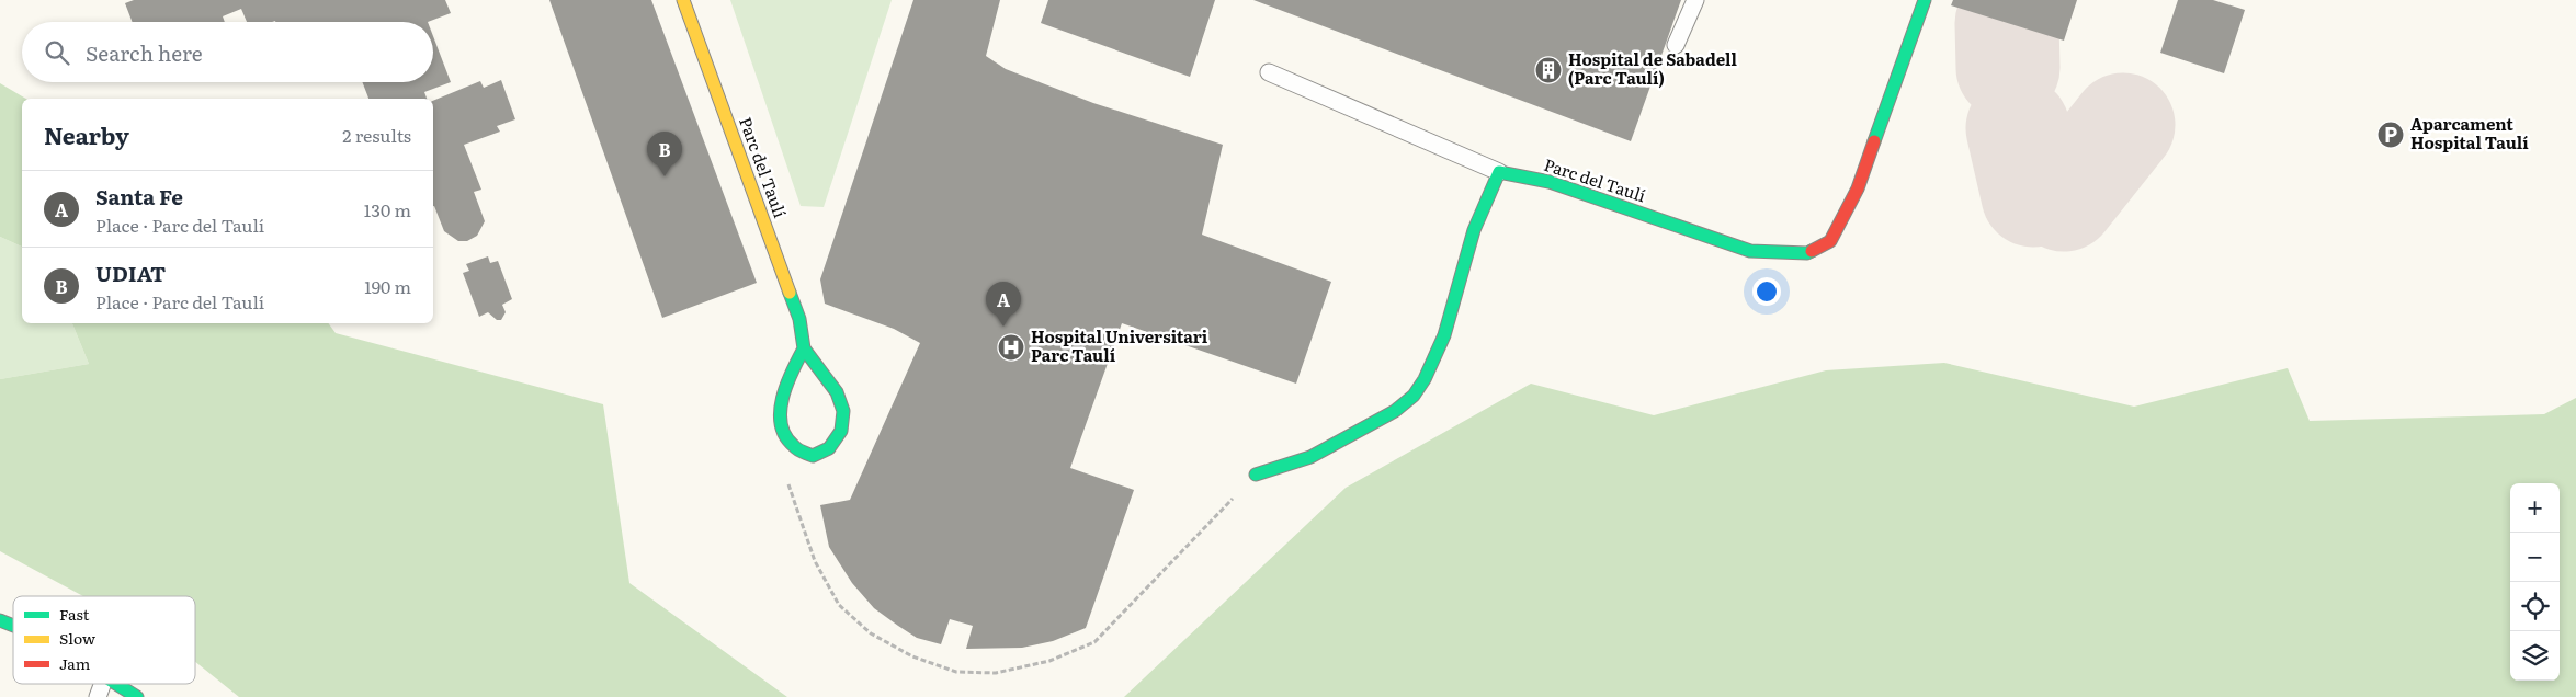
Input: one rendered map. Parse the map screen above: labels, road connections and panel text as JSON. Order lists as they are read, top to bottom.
{
  "streets": {
    "street": ["Parc del Taulí"]
  },
  "places": {
    "building": ["Hospital de Sabadell (Parc Taulí)"],
    "parking": ["Aparcament Hospital Taulí"],
    "hospital": ["Hospital Universitari Parc Taulí"]
  },
  "legend": ["Fast", "Slow", "Jam"],
  "page": {
    "search": "Search here",
    "heading": ["Nearby", "2 results"],
    "pins": ["B", "A"],
    "list": [
      {
        "mark": "A",
        "name": "Santa Fe",
        "note": "Place · Parc del Taulí",
        "value": "130 m"
      },
      {
        "mark": "B",
        "name": "UDIAT",
        "note": "Place · Parc del Taulí",
        "value": "190 m"
      }
    ],
    "map_buttons": ["+", "−"]
  }
}
